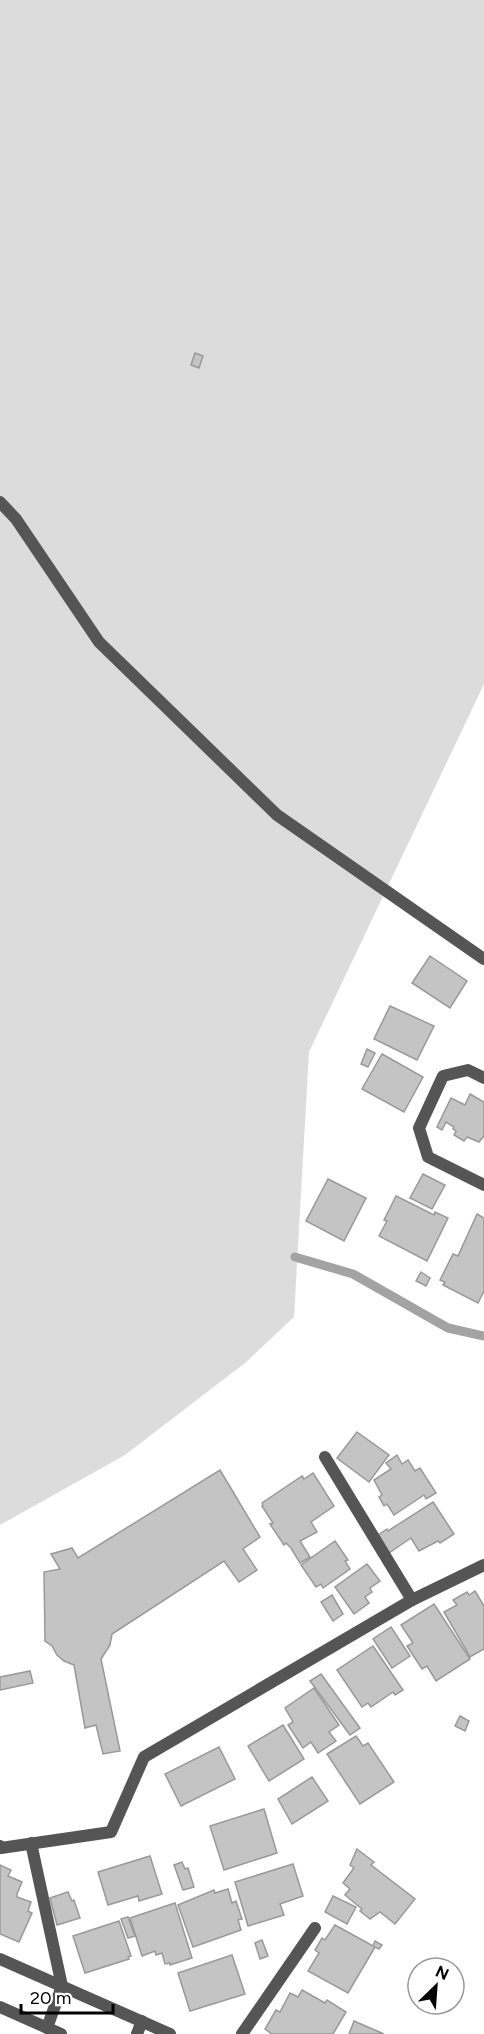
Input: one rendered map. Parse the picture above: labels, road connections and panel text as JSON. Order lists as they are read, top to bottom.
{
  "scale_bar": "20 m",
  "north": "top right"
}
